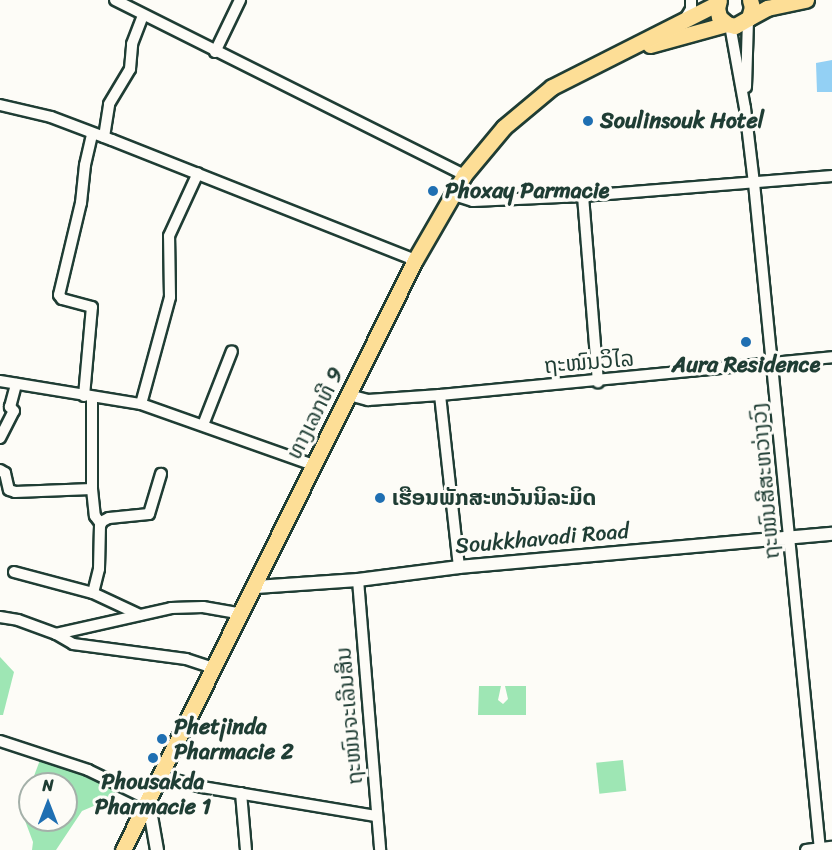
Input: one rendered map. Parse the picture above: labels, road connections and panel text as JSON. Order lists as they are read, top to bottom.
{
  "streets": {
    "main road": ["ທາງເລກທີ 9"],
    "street": [
      "ຖະໜົນວິໄລ",
      "ຖະໜົນສີສະຫວ່າງວົງ",
      "Soukkhavadi Road",
      "ຖະໜົນຈະເລີນສິນ"
    ]
  },
  "crossings": [
    ["ຖະໜົນວິໄລ", "ທາງເລກທີ 9"],
    ["ຖະໜົນວິໄລ", "ຖະໜົນສີສະຫວ່າງວົງ"],
    ["ທາງເລກທີ 9", "Soukkhavadi Road"],
    ["ຖະໜົນສີສະຫວ່າງວົງ", "Soukkhavadi Road"],
    ["Soukkhavadi Road", "ຖະໜົນຈະເລີນສິນ"]
  ],
  "places": [
    "Soulinsouk Hotel",
    "Phoxay Parmacie",
    "Aura Residence",
    "ເຮືອນພັກສະຫວັນນິລະມິດ",
    "Phetjinda Pharmacie 2",
    "Phousakda Pharmacie 1"
  ],
  "north": "top"
}
